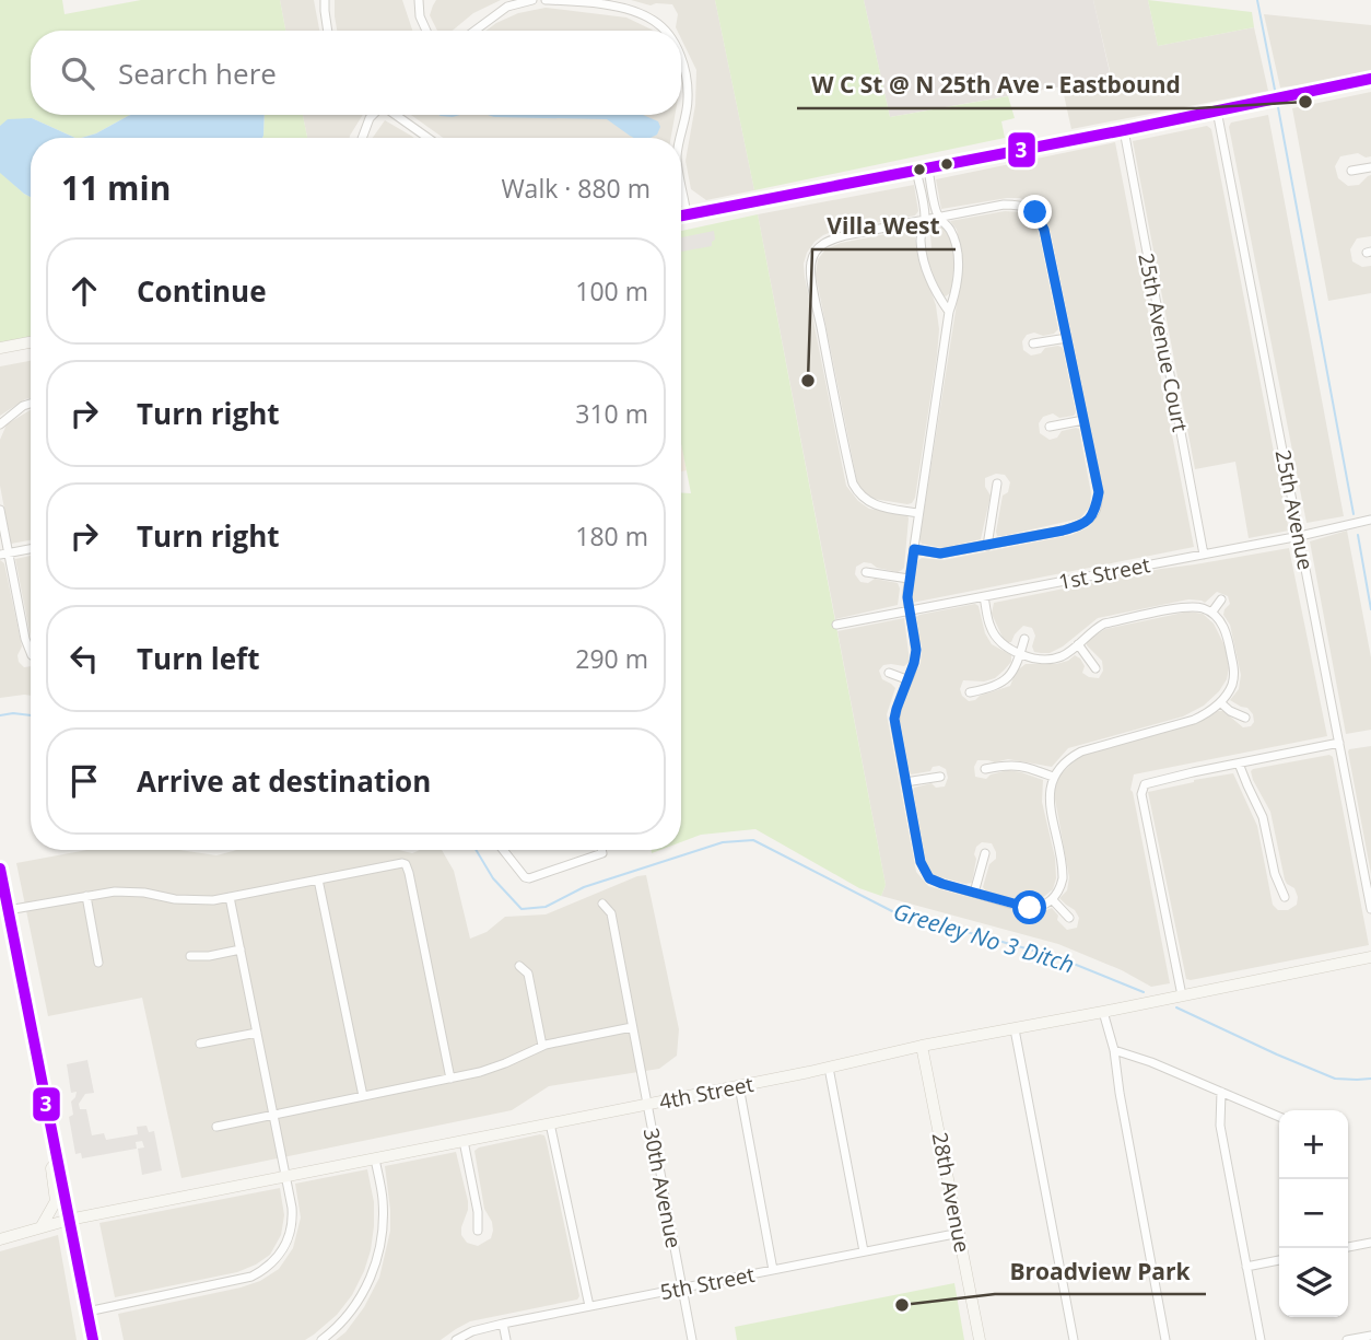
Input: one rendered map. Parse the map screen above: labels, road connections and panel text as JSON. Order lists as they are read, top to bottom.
{
  "streets": {
    "main road": ["4th Street", "28th Avenue"],
    "street": [
      "25th Avenue Court",
      "25th Avenue",
      "1st Street",
      "30th Avenue",
      "5th Street"
    ]
  },
  "crossings": [
    ["25th Avenue Court", "1st Street"],
    ["25th Avenue", "1st Street"],
    ["4th Street", "30th Avenue"],
    ["4th Street", "28th Avenue"],
    ["30th Avenue", "5th Street"],
    ["28th Avenue", "5th Street"]
  ],
  "water": ["Greeley No 3 Ditch"],
  "places": ["W C St @ N 25th Ave - Eastbound", "Villa West", "Broadview Park"],
  "lines": ["transit line 3"],
  "page": {
    "search": "Search here",
    "heading": ["11 min", "Walk · 880 m"],
    "list": [
      ["Continue", "100 m"],
      ["Turn right", "310 m"],
      ["Turn right", "180 m"],
      ["Turn left", "290 m"],
      "Arrive at destination"
    ],
    "map_buttons": ["+", "−"]
  }
}
